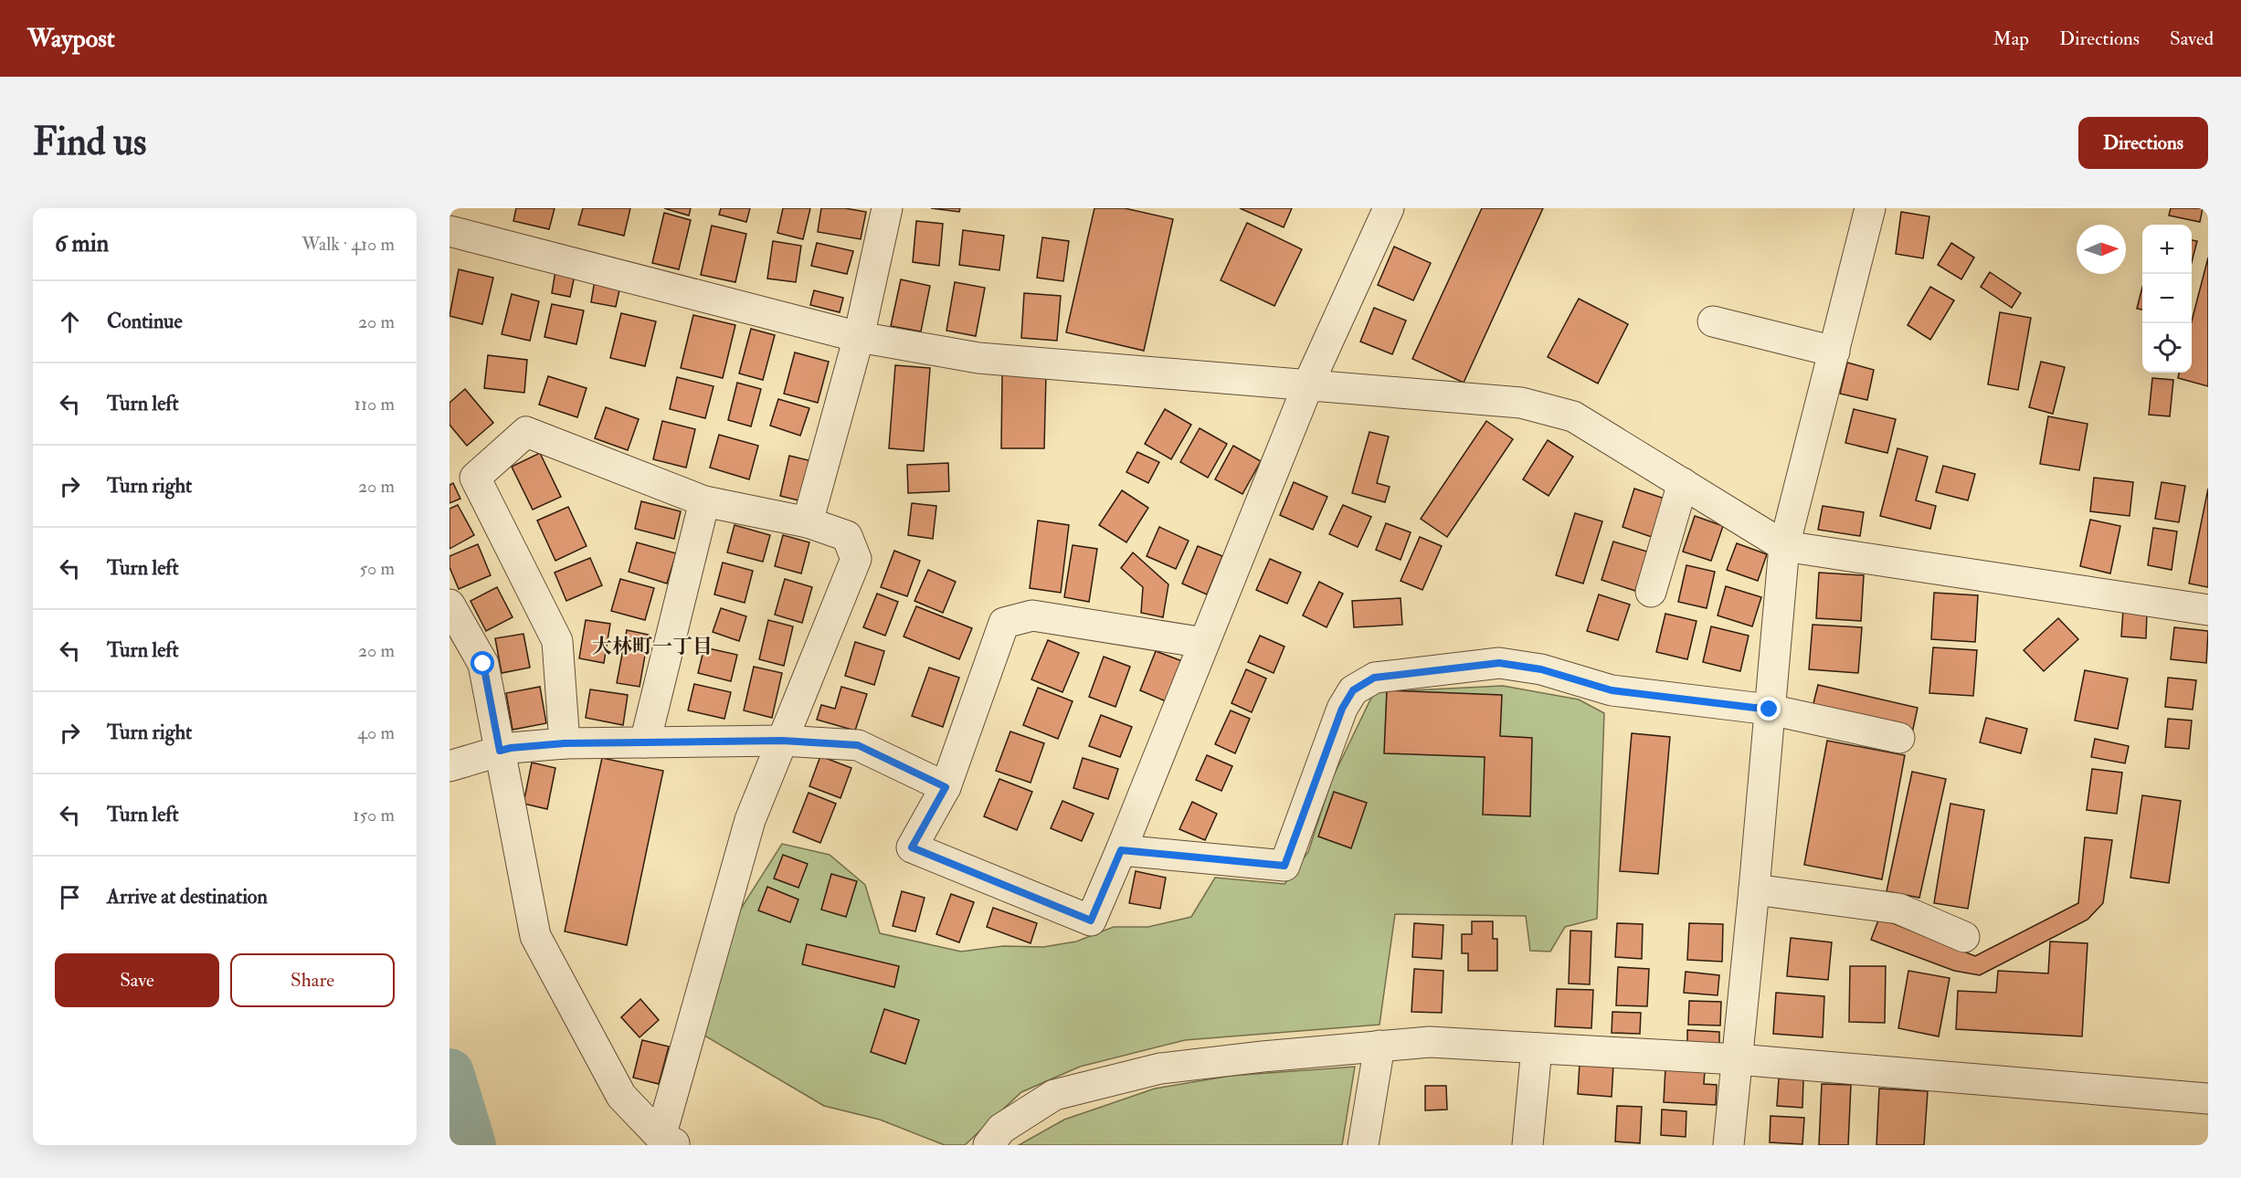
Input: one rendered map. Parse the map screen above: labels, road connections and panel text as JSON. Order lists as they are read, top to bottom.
{
  "districts": ["大林町一丁目"],
  "north": "right",
  "page": {
    "header": "Waypost",
    "nav": ["Map", "Directions", "Saved"],
    "buttons": [
      "Directions",
      ["Save", "Share"]
    ],
    "title": "Find us",
    "heading": ["6 min", "Walk · 410 m"],
    "map_buttons": ["+", "−"],
    "list": [
      ["Continue", "20 m"],
      ["Turn left", "110 m"],
      ["Turn right", "20 m"],
      ["Turn left", "50 m"],
      ["Turn left", "20 m"],
      ["Turn right", "40 m"],
      ["Turn left", "150 m"],
      "Arrive at destination"
    ]
  }
}
